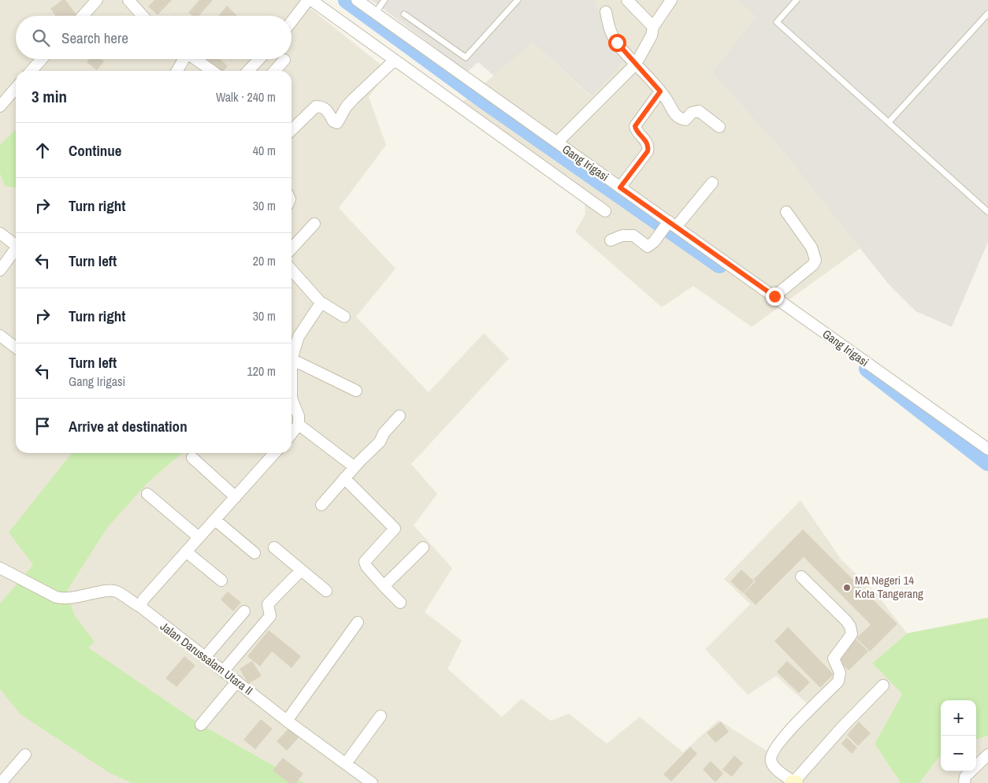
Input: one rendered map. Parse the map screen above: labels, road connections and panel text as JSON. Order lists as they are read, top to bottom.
{
  "streets": {
    "street": ["Gang Irigasi", "Jalan Darussalam Utara II"]
  },
  "places": ["MA Negeri 14 Kota Tangerang"],
  "page": {
    "search": "Search here",
    "heading": ["3 min", "Walk · 240 m"],
    "list": [
      ["Continue", "40 m"],
      ["Turn right", "30 m"],
      ["Turn left", "20 m"],
      ["Turn right", "30 m"],
      ["Turn left", "Gang Irigasi", "120 m"],
      "Arrive at destination"
    ],
    "map_buttons": ["+", "−"]
  }
}
